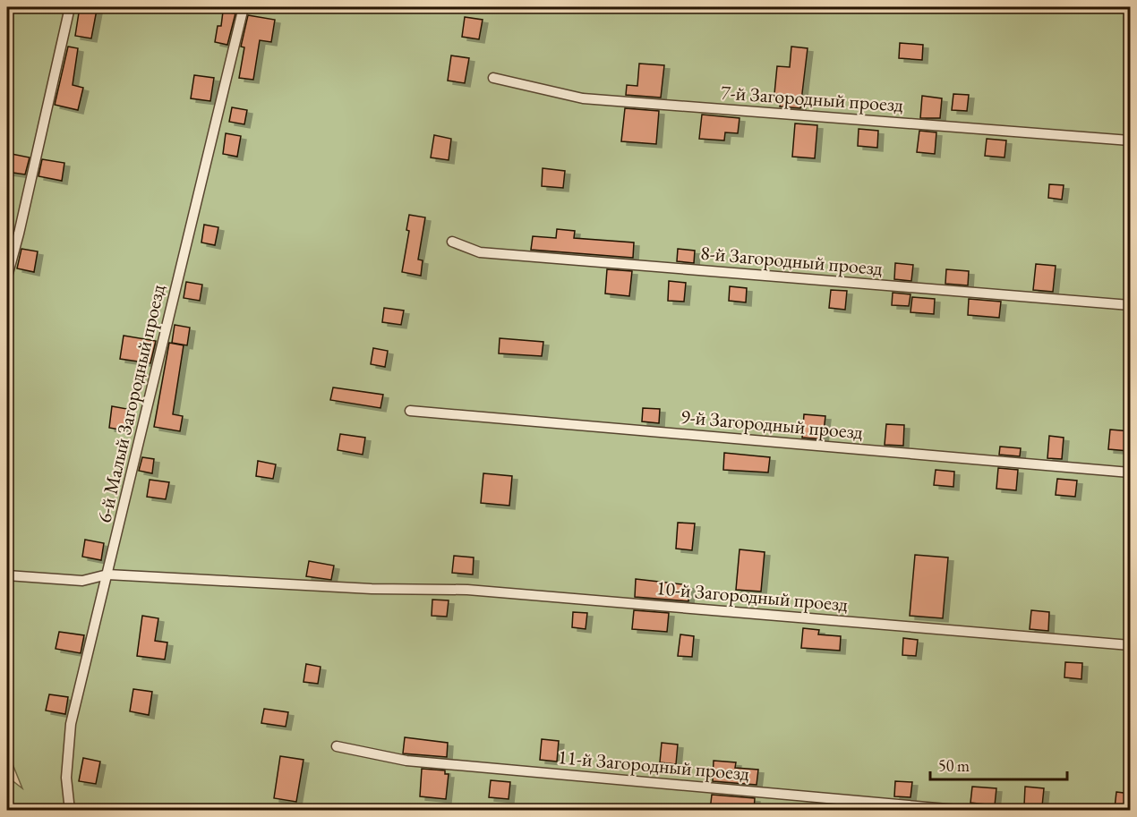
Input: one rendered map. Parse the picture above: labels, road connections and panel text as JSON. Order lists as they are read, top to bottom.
{
  "streets": {
    "lane": [
      "7-й Загородный проезд",
      "8-й Загородный проезд",
      "6-й Малый Загородный проезд",
      "9-й Загородный проезд",
      "10-й Загородный проезд",
      "11-й Загородный проезд"
    ]
  },
  "crossings": [
    ["6-й Малый Загородный проезд", "10-й Загородный проезд"]
  ],
  "scale_bar": "50 m"
}
